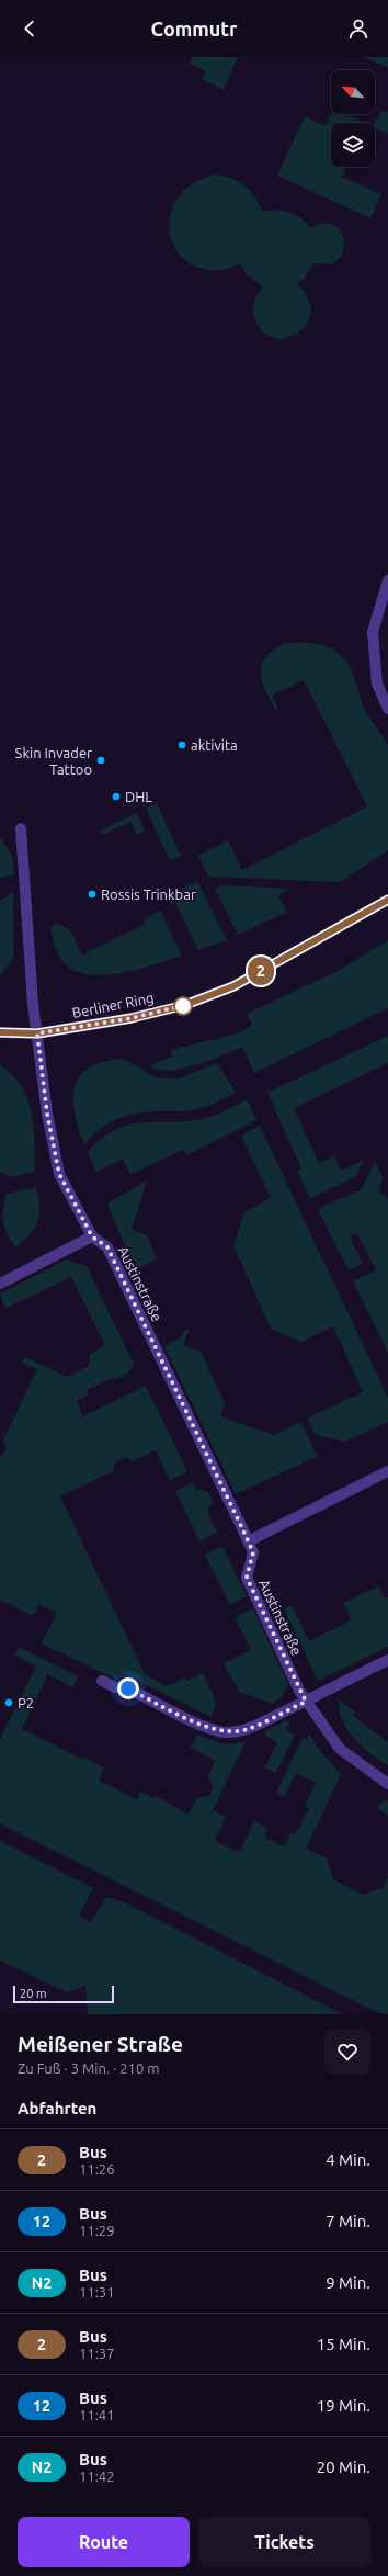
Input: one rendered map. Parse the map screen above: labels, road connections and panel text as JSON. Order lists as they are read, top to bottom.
{
  "streets": {
    "street": ["Berliner Ring", "Austinstraße"]
  },
  "crossings": [
    ["Berliner Ring", "Austinstraße"]
  ],
  "places": [
    "aktivita",
    "Skin Invader Tattoo",
    "DHL",
    "Rossis Trinkbar",
    "P2"
  ],
  "lines": ["bus line 2"],
  "scale_bar": "20 m",
  "north": "top left",
  "page": {
    "header": "Commutr",
    "on_map": "2",
    "scale": "20 m",
    "heading": [
      ["Meißener Straße", "Zu Fuß · 3 Min. · 210 m"],
      "Abfahrten"
    ],
    "list": [
      {
        "mark": "2",
        "name": "Bus",
        "note": "11:26",
        "value": "4 Min."
      },
      {
        "mark": "12",
        "name": "Bus",
        "note": "11:29",
        "value": "7 Min."
      },
      {
        "mark": "N2",
        "name": "Bus",
        "note": "11:31",
        "value": "9 Min."
      },
      {
        "mark": "2",
        "name": "Bus",
        "note": "11:37",
        "value": "15 Min."
      },
      {
        "mark": "12",
        "name": "Bus",
        "note": "11:41",
        "value": "19 Min."
      },
      {
        "mark": "N2",
        "name": "Bus",
        "note": "11:42",
        "value": "20 Min."
      }
    ],
    "buttons": ["Route", "Tickets"]
  }
}
